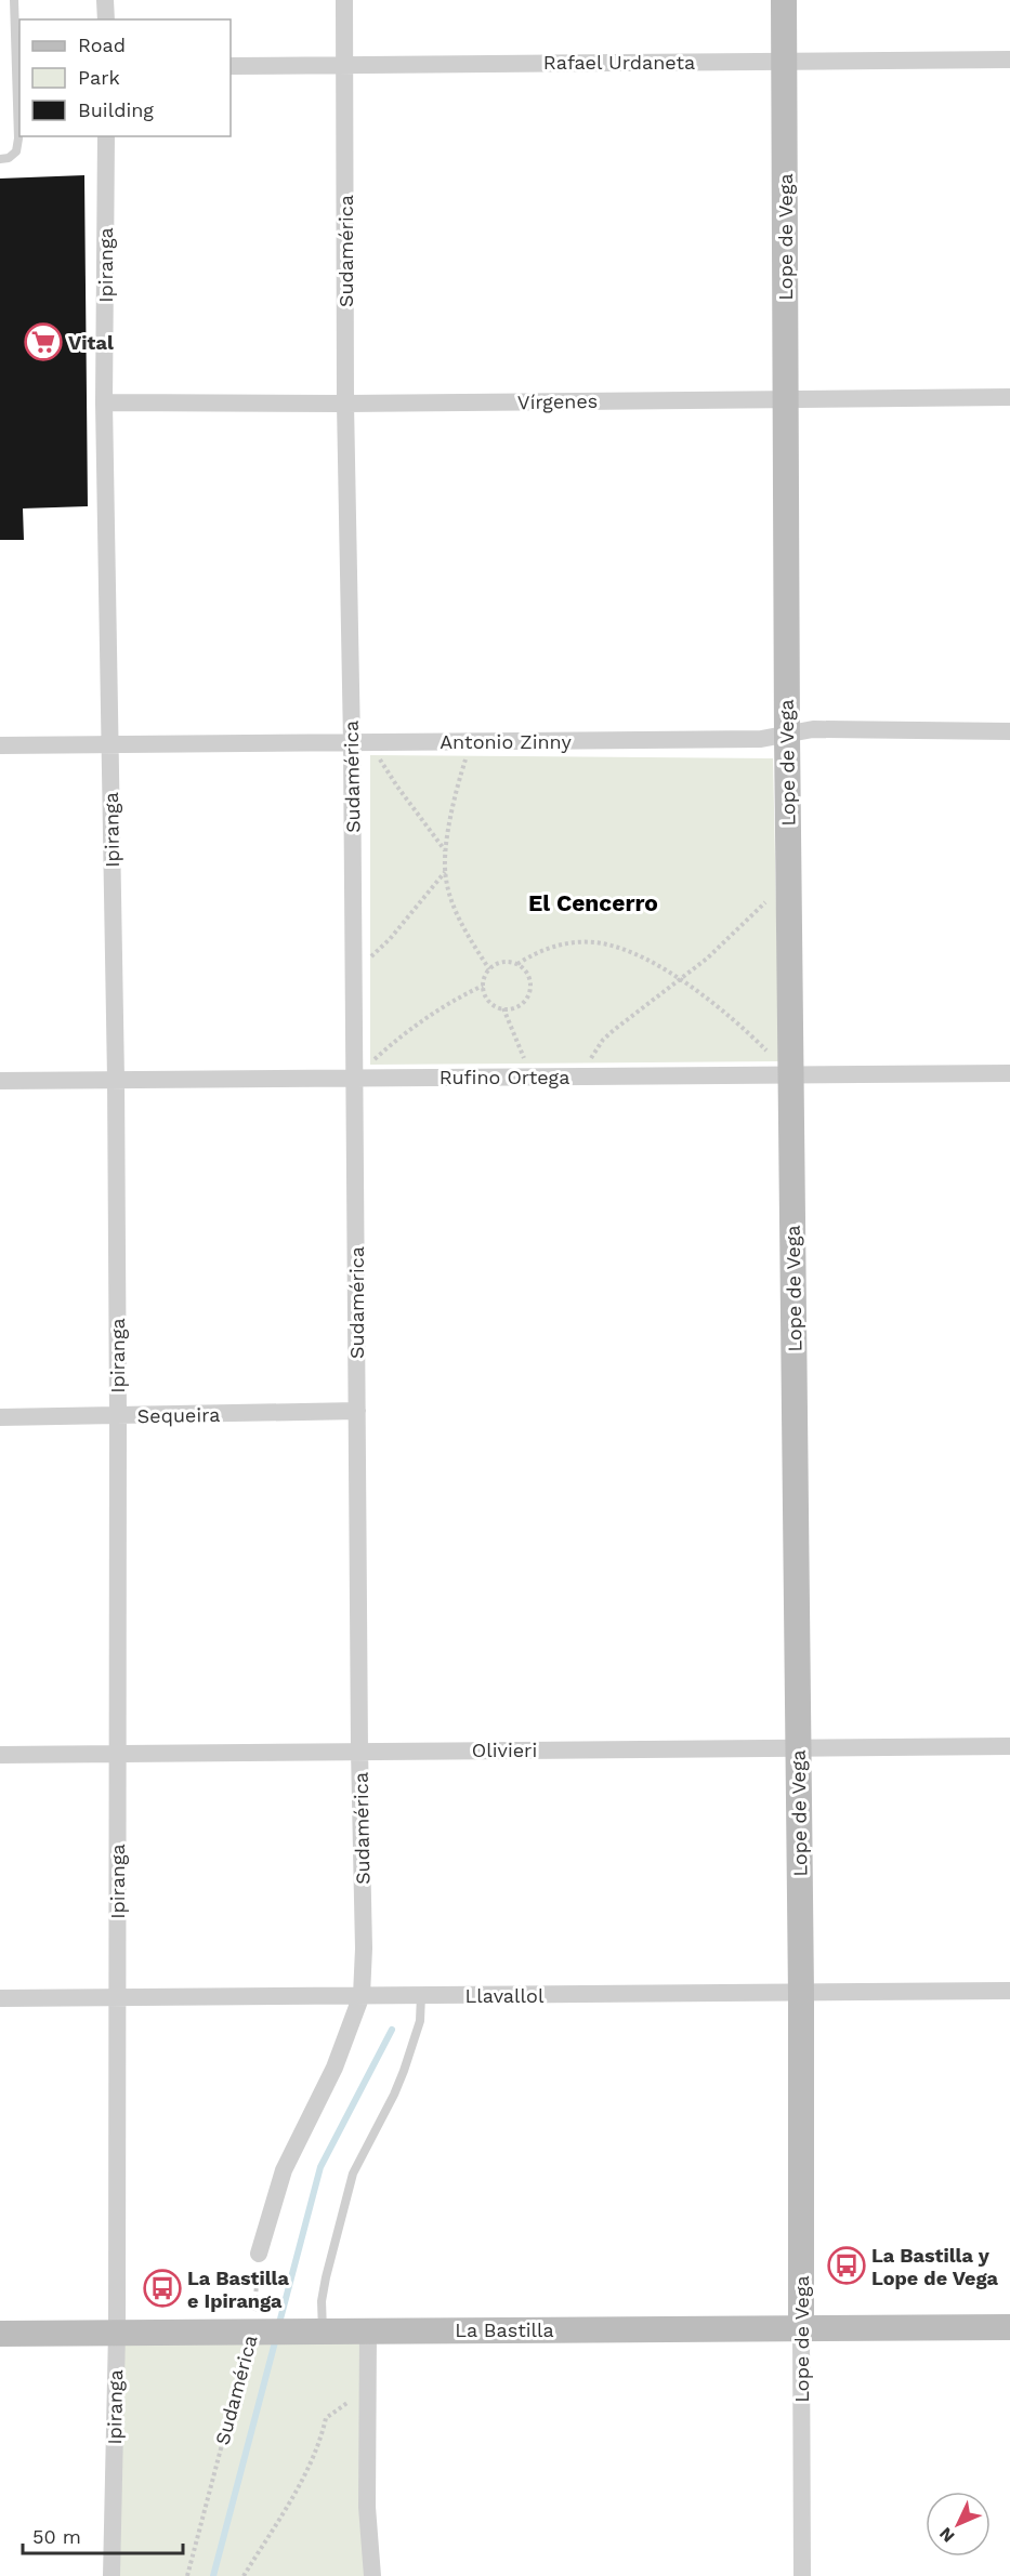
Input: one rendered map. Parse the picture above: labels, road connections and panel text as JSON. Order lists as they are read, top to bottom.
{
  "streets": {
    "street": [
      "Rafael Urdaneta",
      "Lope de Vega",
      "Sudamérica",
      "Ipiranga",
      "Vírgenes",
      "Antonio Zinny",
      "Rufino Ortega",
      "Sequeira",
      "Olivieri",
      "Llavallol",
      "La Bastilla"
    ]
  },
  "crossings": [
    ["Rafael Urdaneta", "Lope de Vega"],
    ["Rafael Urdaneta", "Sudamérica"],
    ["Lope de Vega", "Vírgenes"],
    ["Lope de Vega", "Antonio Zinny"],
    ["Lope de Vega", "Rufino Ortega"],
    ["Lope de Vega", "Olivieri"],
    ["Lope de Vega", "Llavallol"],
    ["Lope de Vega", "La Bastilla"],
    ["Sudamérica", "Vírgenes"],
    ["Sudamérica", "Antonio Zinny"],
    ["Sudamérica", "Rufino Ortega"],
    ["Sudamérica", "Sequeira"],
    ["Sudamérica", "Olivieri"],
    ["Sudamérica", "Llavallol"],
    ["Sudamérica", "La Bastilla"],
    ["Ipiranga", "Vírgenes"],
    ["Ipiranga", "Antonio Zinny"],
    ["Ipiranga", "Rufino Ortega"],
    ["Ipiranga", "Sequeira"],
    ["Ipiranga", "Olivieri"],
    ["Ipiranga", "Llavallol"],
    ["Ipiranga", "La Bastilla"]
  ],
  "districts": ["El Cencerro"],
  "places": {
    "supermarket": ["Vital"],
    "bus stop": ["La Bastilla y Lope de Vega", "La Bastilla e Ipiranga"]
  },
  "legend": ["Road", "Park", "Building"],
  "scale_bar": "50 m",
  "north": "bottom left"
}
